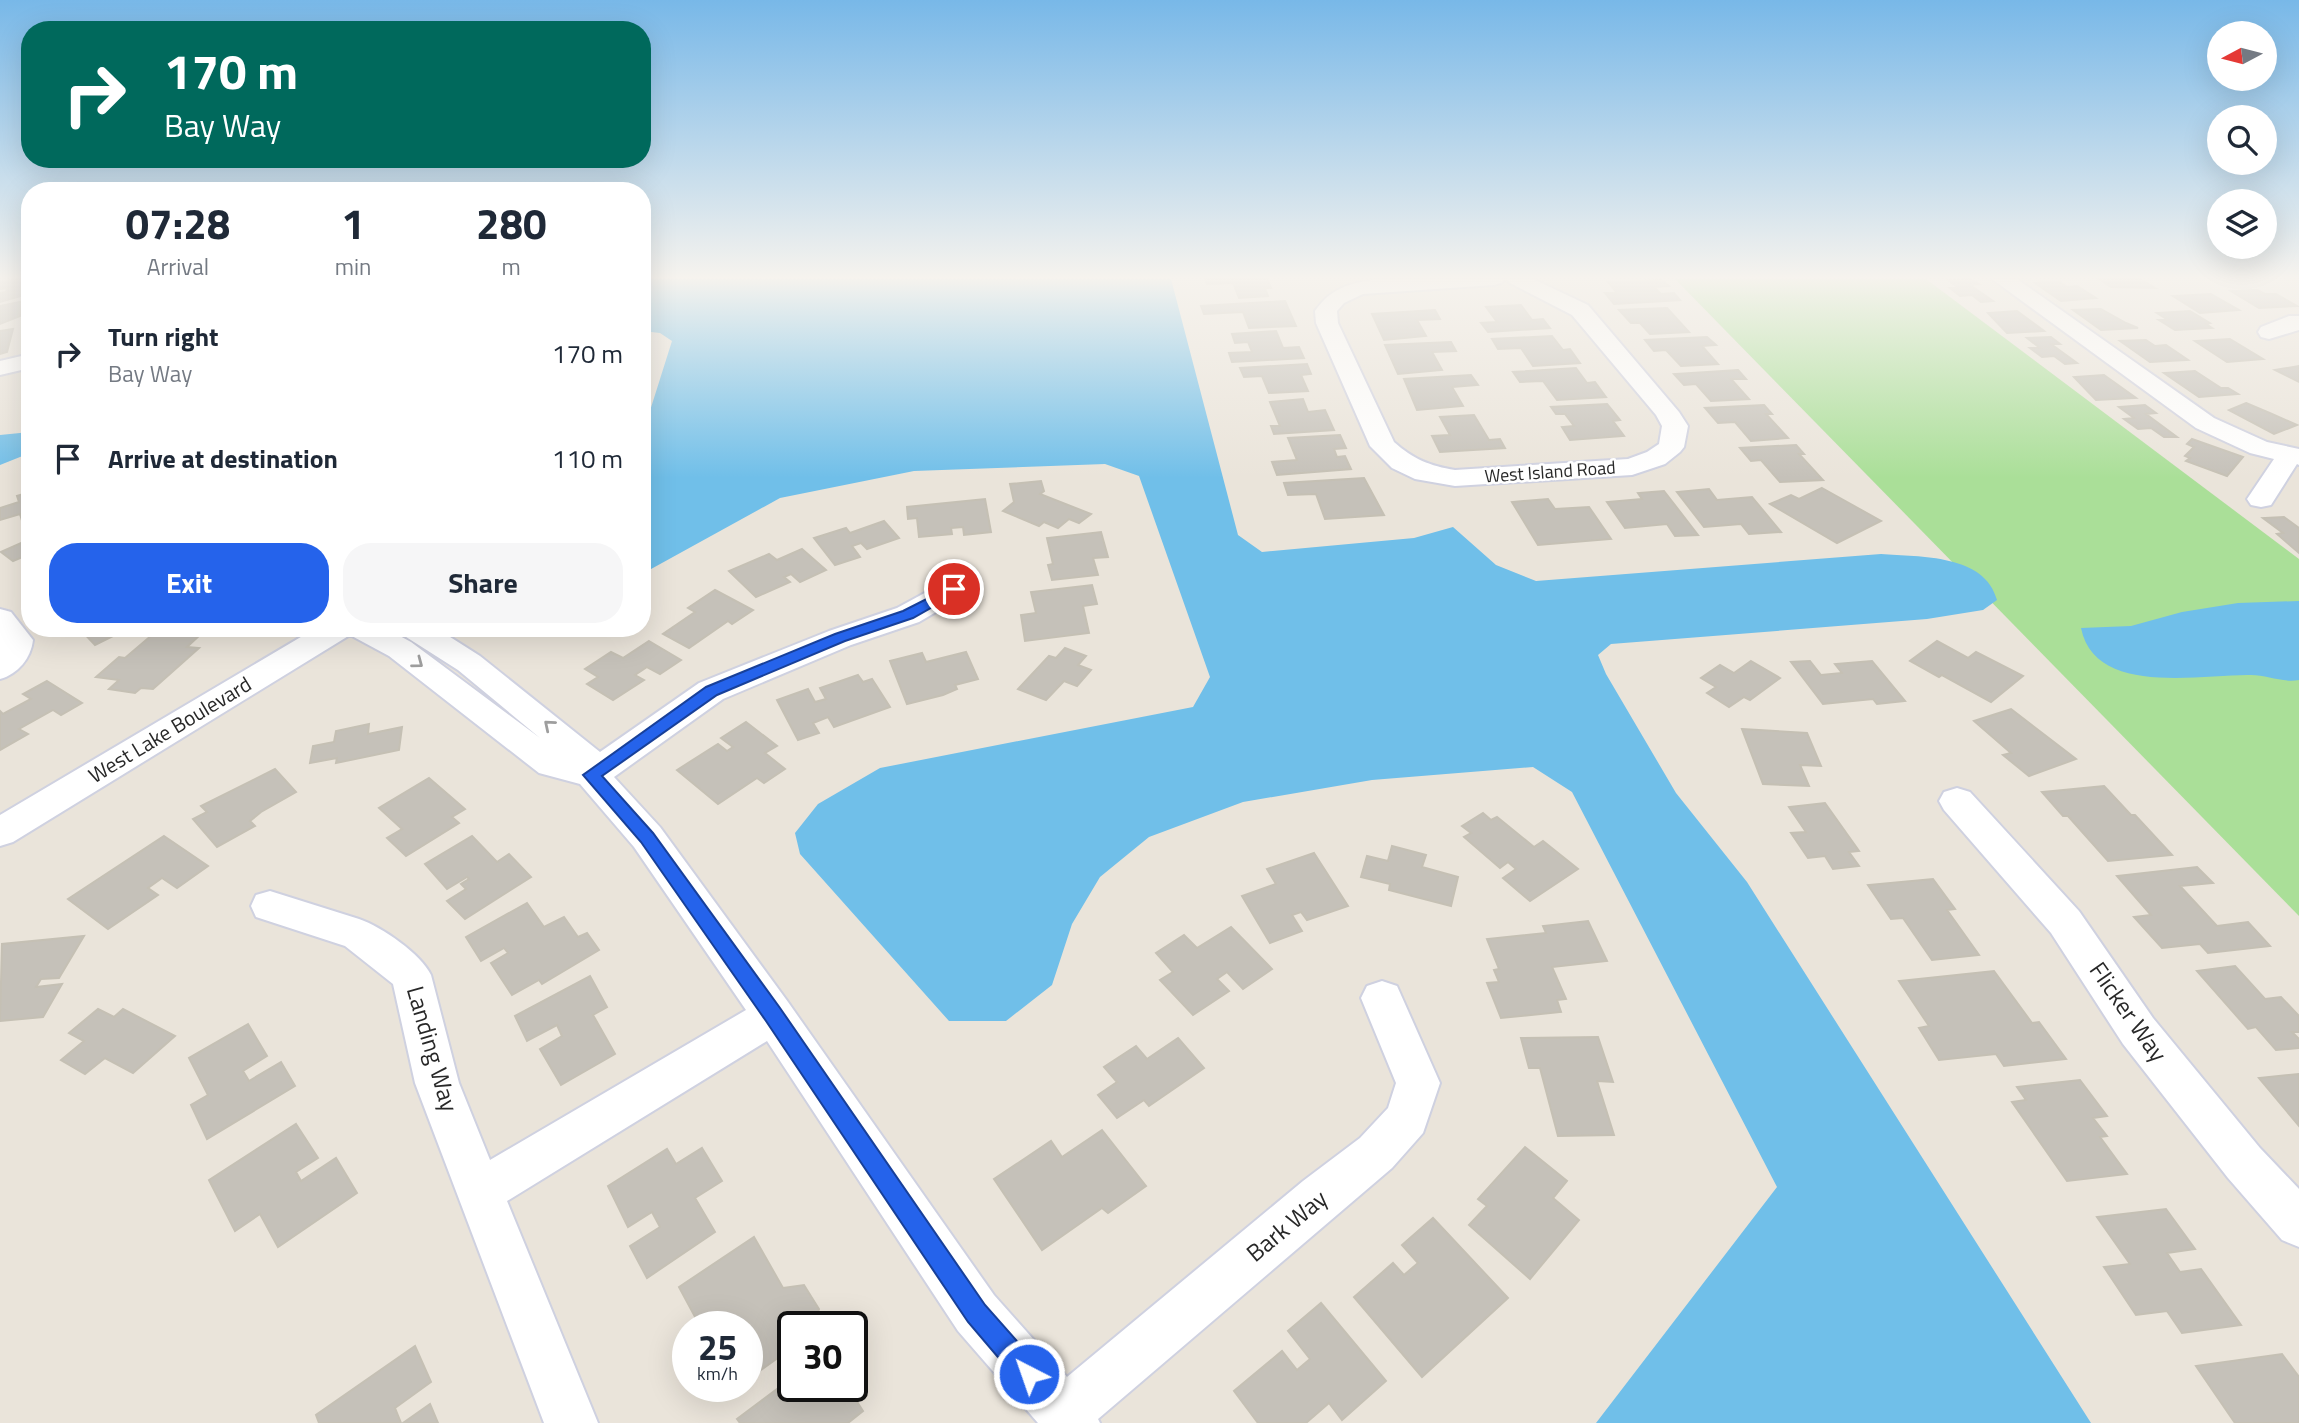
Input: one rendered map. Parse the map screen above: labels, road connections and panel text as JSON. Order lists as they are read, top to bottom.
{
  "streets": {
    "street": [
      "West Island Road",
      "West Lake Boulevard",
      "Flicker Way",
      "Landing Way",
      "Bark Way"
    ]
  },
  "north": "left",
  "page": {
    "turn": ["170 m", "Bay Way"],
    "eta": [
      "07:28",
      "Arrival",
      "1",
      "min",
      "280",
      "m"
    ],
    "list": [
      {
        "name": "Turn right",
        "note": "Bay Way",
        "value": "170 m"
      },
      {
        "name": "Arrive at destination",
        "value": "110 m"
      }
    ],
    "buttons": ["Exit", "Share"],
    "speed": "25 km/h",
    "limit": "30"
  }
}
